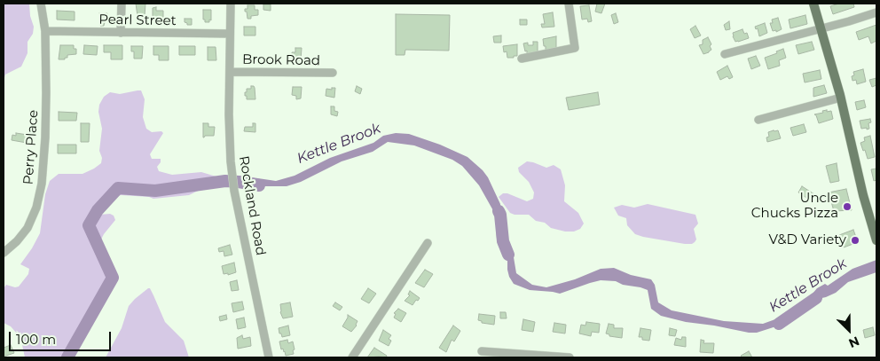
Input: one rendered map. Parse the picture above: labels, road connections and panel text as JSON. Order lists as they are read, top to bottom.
{
  "streets": {
    "street": [
      "Pearl Street",
      "Brook Road",
      "Perry Place",
      "Rockland Road"
    ]
  },
  "crossings": [
    ["Pearl Street", "Perry Place"],
    ["Pearl Street", "Rockland Road"],
    ["Brook Road", "Rockland Road"]
  ],
  "water": ["Kettle Brook"],
  "places": ["Uncle Chucks Pizza", "V&D Variety"],
  "scale_bar": "100 m",
  "north": "bottom right"
}
